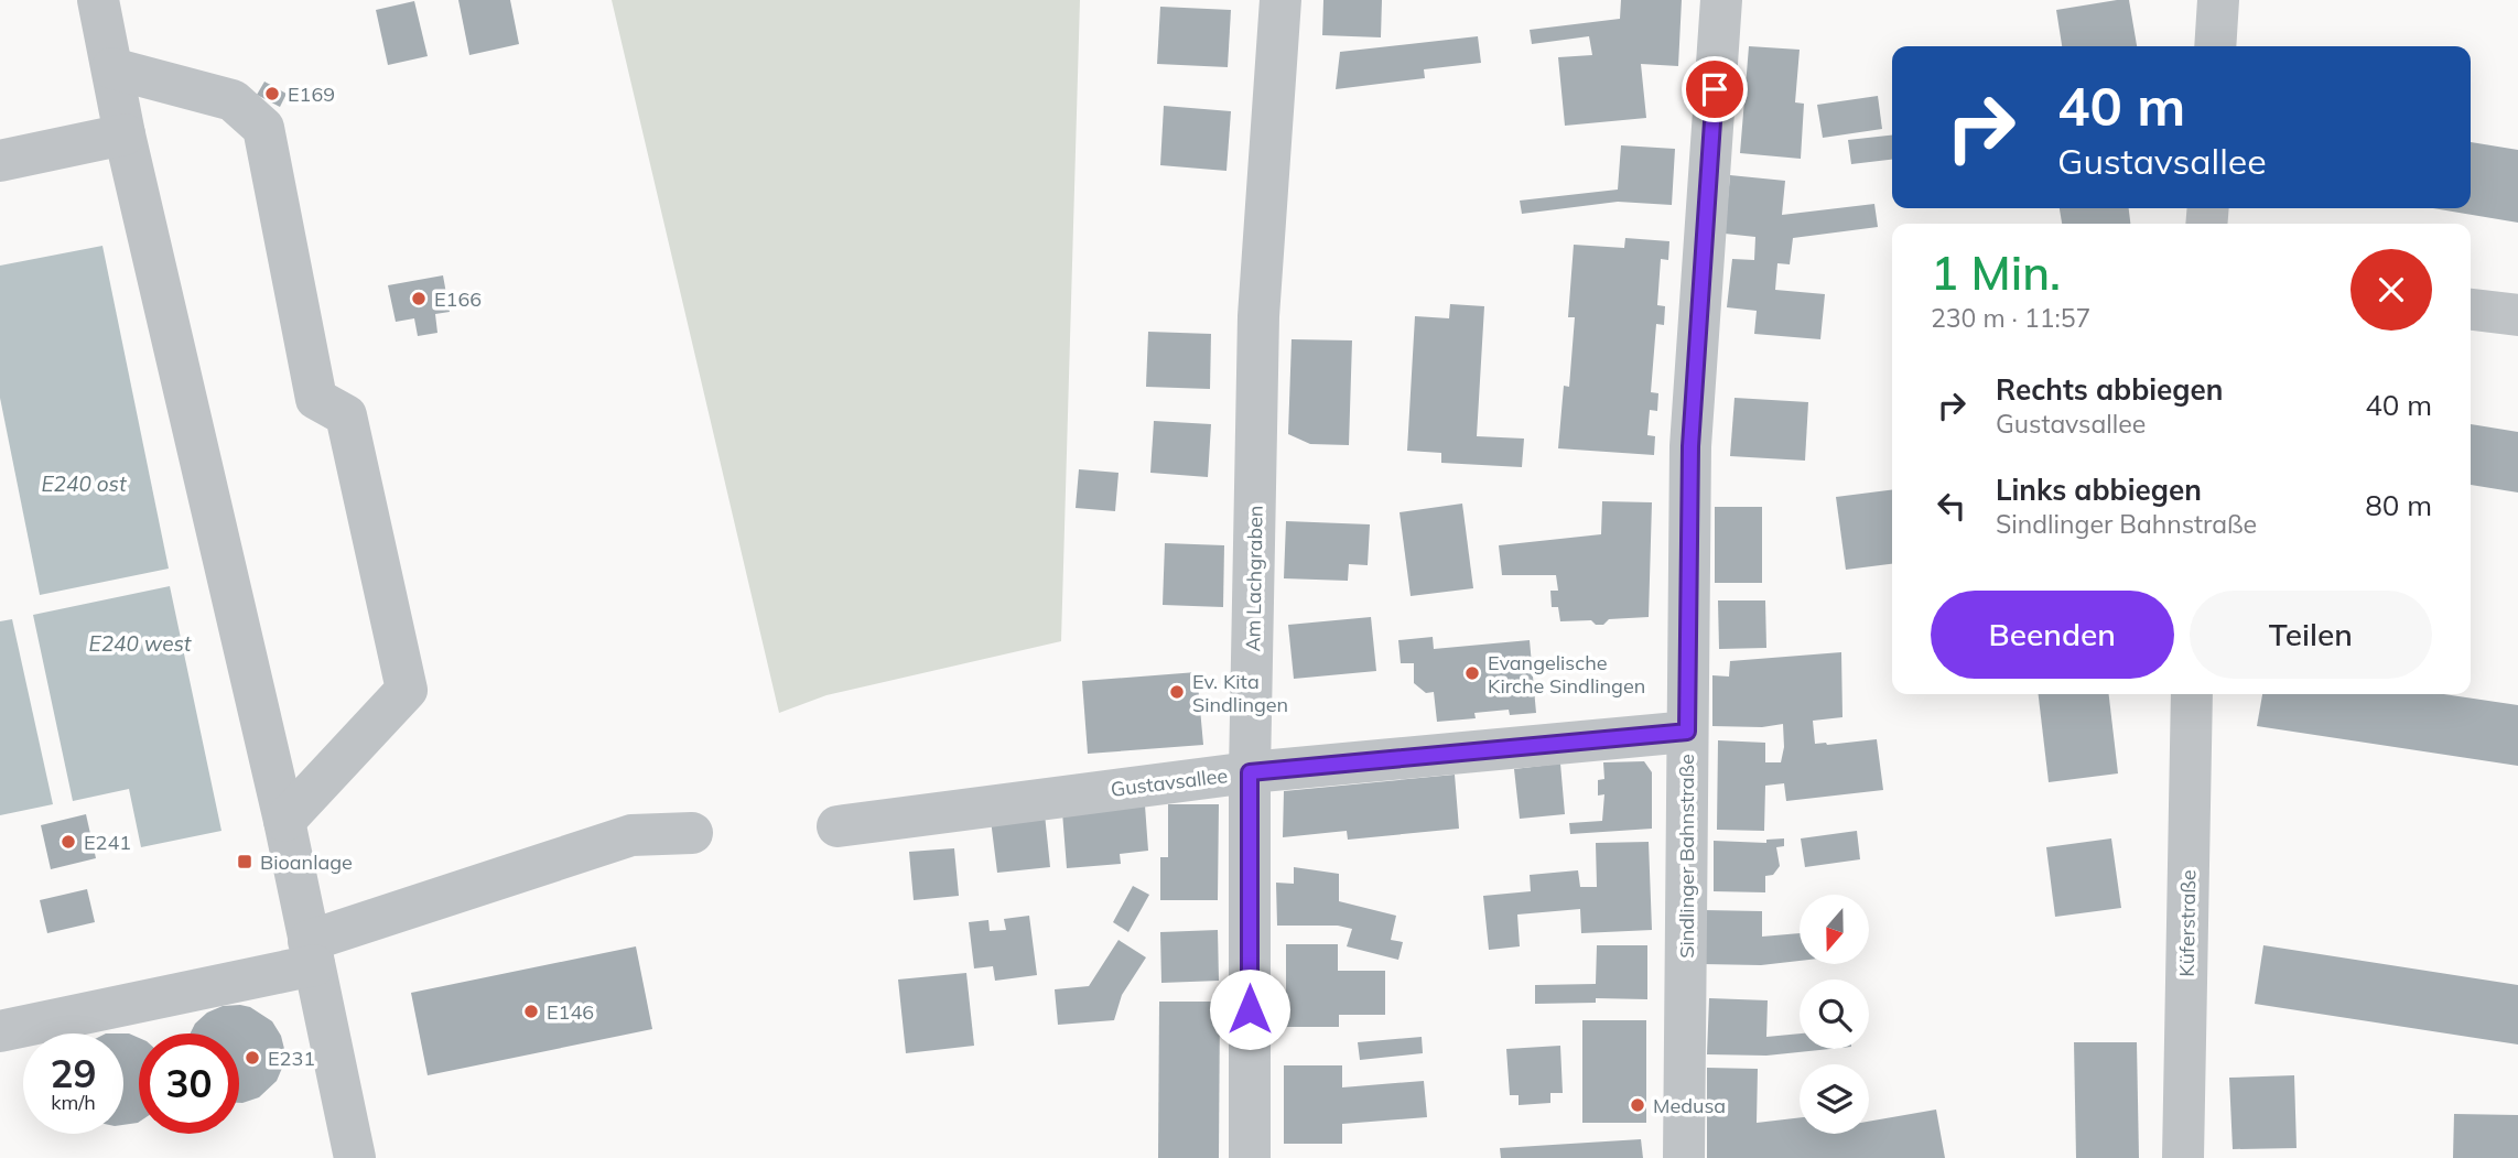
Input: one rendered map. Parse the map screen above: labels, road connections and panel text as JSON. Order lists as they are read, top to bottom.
{
  "streets": {
    "street": [
      "Am Lachgraben",
      "Gustavsallee",
      "Sindlinger Bahnstraße",
      "Küferstraße"
    ]
  },
  "crossings": [
    ["Am Lachgraben", "Gustavsallee"],
    ["Gustavsallee", "Sindlinger Bahnstraße"]
  ],
  "water": ["E240 ost", "E240 west"],
  "places": {
    "other": [
      "E169",
      "E166",
      "Evangelische Kirche Sindlingen",
      "Ev. Kita Sindlingen",
      "E241",
      "E146",
      "E231",
      "Medusa"
    ],
    "transit": ["Bioanlage"]
  },
  "north": "bottom",
  "page": {
    "turn": ["40 m", "Gustavsallee"],
    "heading": ["1 Min.", "230 m · 11:57"],
    "list": [
      {
        "name": "Rechts abbiegen",
        "note": "Gustavsallee",
        "value": "40 m"
      },
      {
        "name": "Links abbiegen",
        "note": "Sindlinger Bahnstraße",
        "value": "80 m"
      }
    ],
    "buttons": ["Beenden", "Teilen"],
    "speed": "29 km/h",
    "limit": "30"
  }
}
